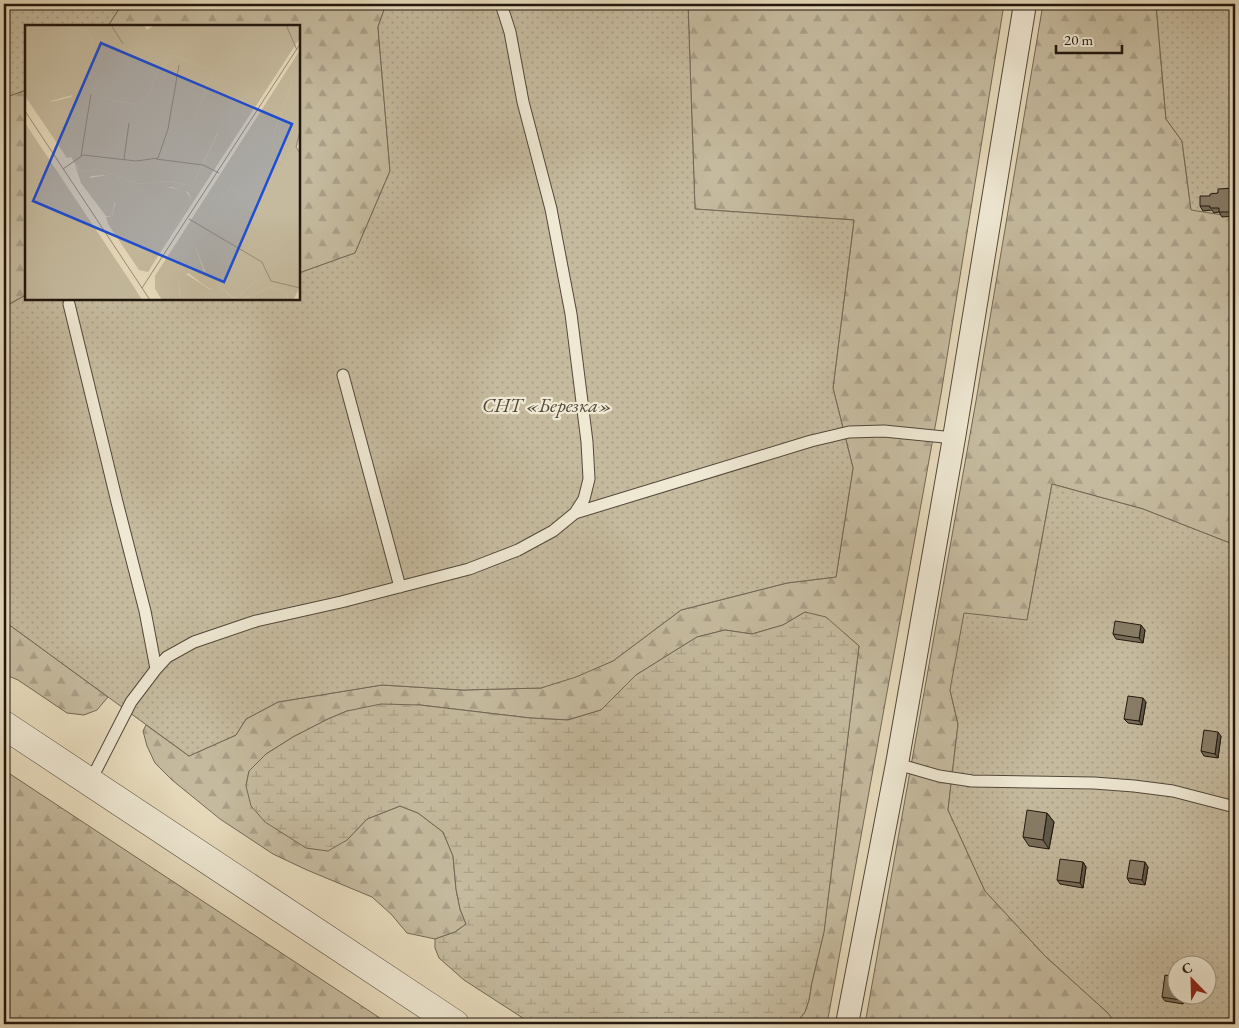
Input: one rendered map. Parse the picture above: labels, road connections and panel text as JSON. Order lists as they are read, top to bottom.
{
  "parks": ["СНТ «Березка»"],
  "scale_bar": "20 m",
  "north": "top left"
}
